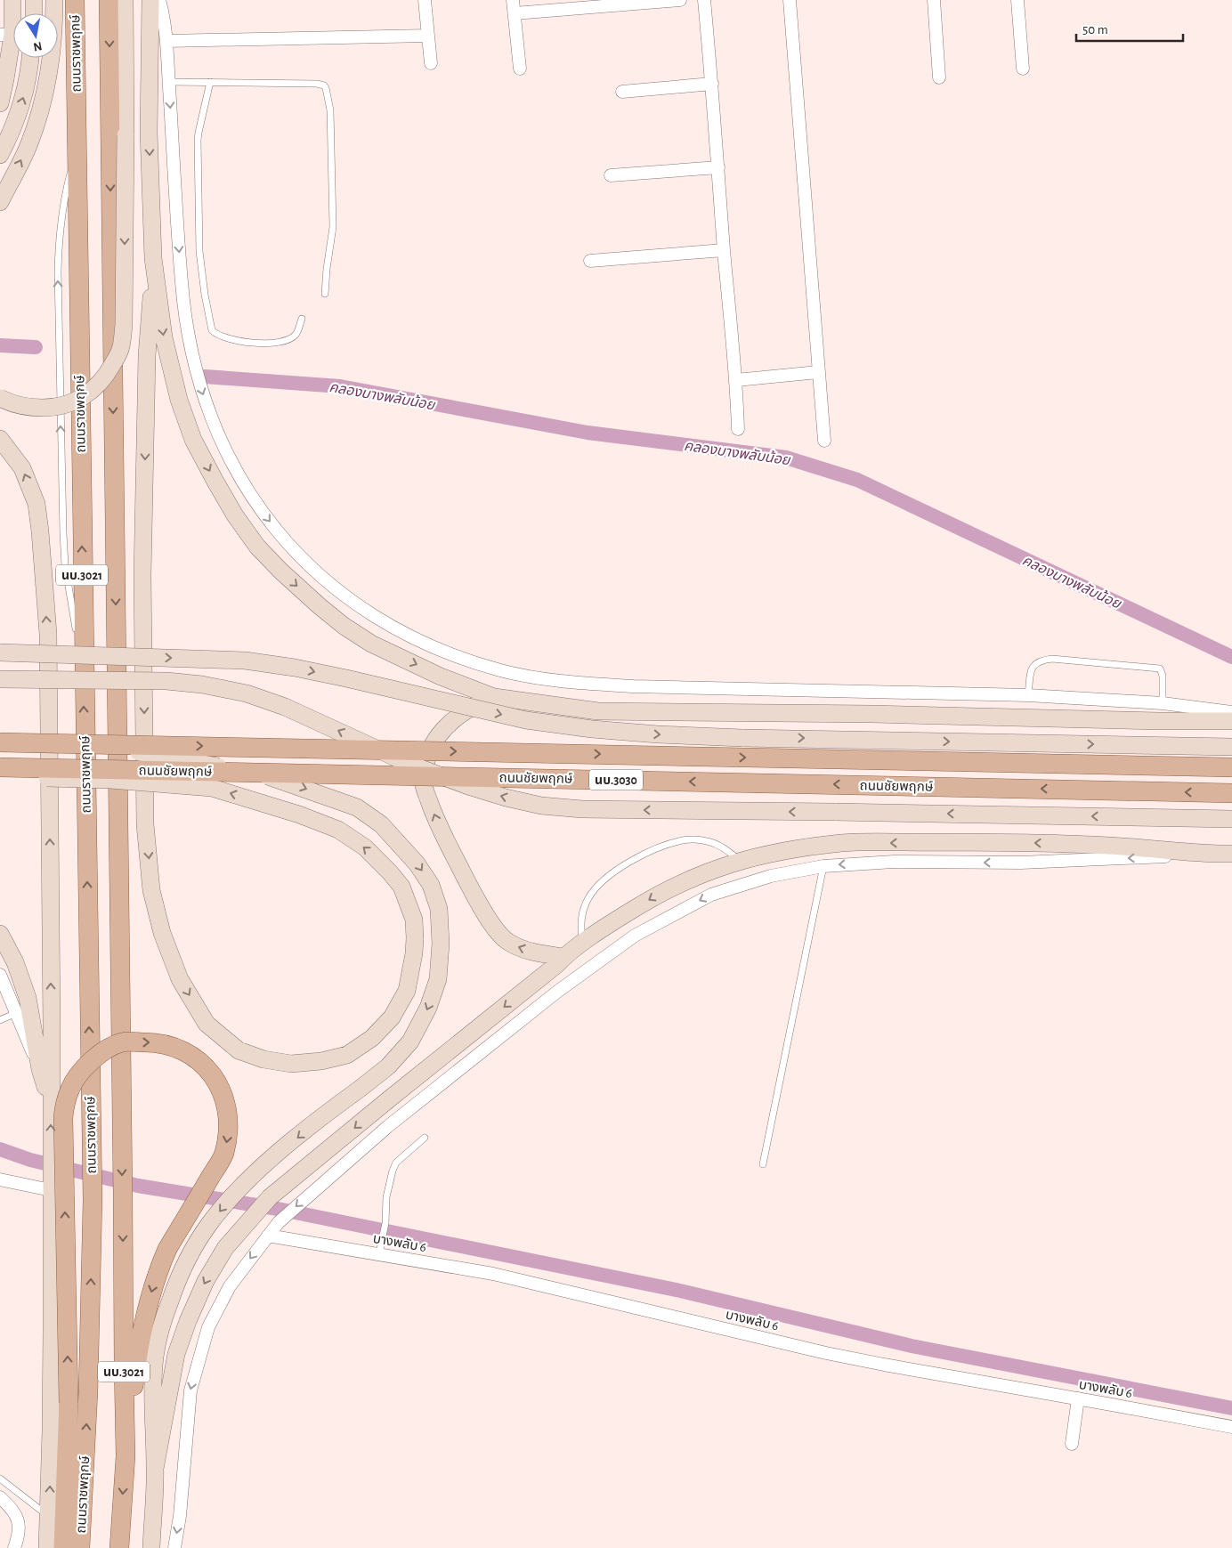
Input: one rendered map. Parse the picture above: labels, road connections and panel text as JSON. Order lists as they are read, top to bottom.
{
  "streets": {
    "main road": [
      "ถนนราชพฤกษ์",
      "นบ.3021",
      "ถนนชัยพฤกษ์",
      "นบ.3030"
    ],
    "street": ["บางพลับ 6"]
  },
  "water": ["คลองบางพลับน้อย"],
  "scale_bar": "50 m",
  "north": "bottom"
}
